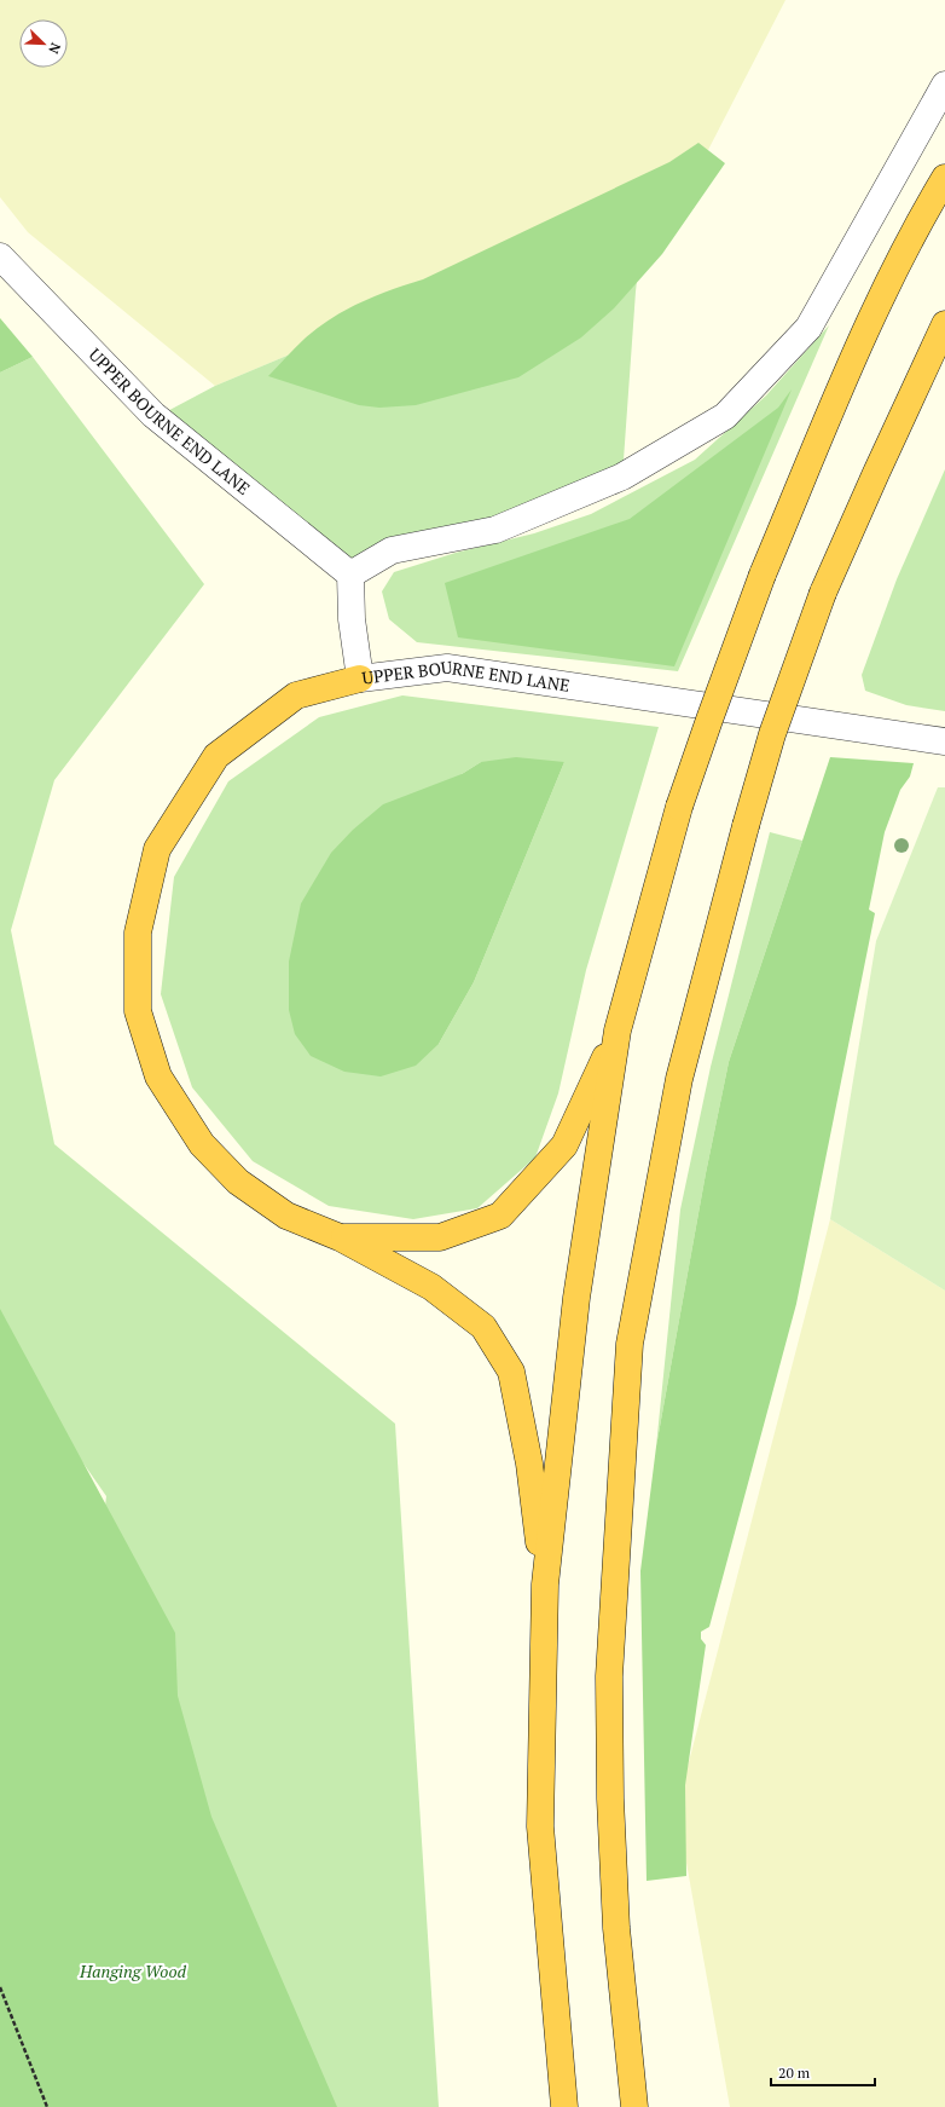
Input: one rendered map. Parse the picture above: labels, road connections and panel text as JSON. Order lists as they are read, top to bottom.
{
  "streets": {
    "street": ["UPPER BOURNE END LANE"]
  },
  "parks": ["Hanging Wood"],
  "scale_bar": "20 m",
  "north": "bottom right"
}
